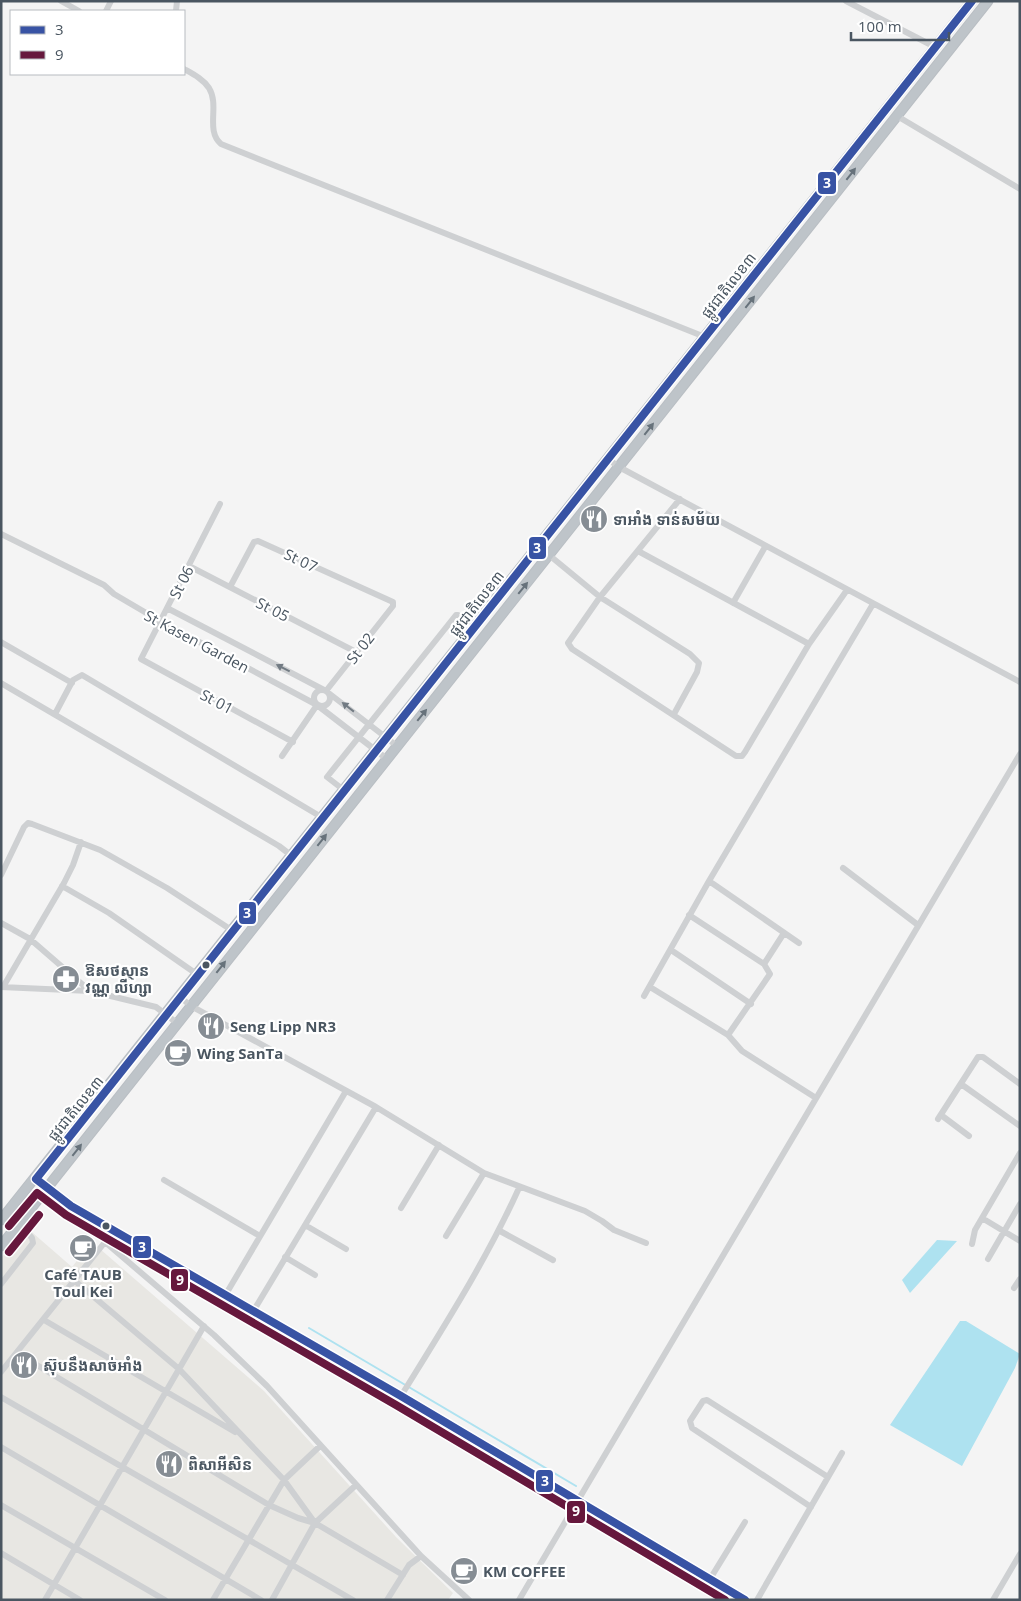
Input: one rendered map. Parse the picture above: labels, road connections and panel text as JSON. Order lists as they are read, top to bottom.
{
  "streets": {
    "highway": ["ផ្លូវជាតិលេខ៣"],
    "street": [
      "St 07",
      "St 06",
      "St 05",
      "St Kasen Garden",
      "St 02",
      "St 01"
    ]
  },
  "crossings": [
    ["ផ្លូវជាតិលេខ៣", "St Kasen Garden"],
    ["St 07", "St 05"],
    ["St 07", "St 02"],
    ["St 06", "St 05"],
    ["St 06", "St Kasen Garden"],
    ["St 06", "St 01"],
    ["St 05", "St 02"],
    ["St Kasen Garden", "St 02"]
  ],
  "places": {
    "restaurant": [
      "ទាអាំង ទាន់សម័យ",
      "Seng Lipp NR3",
      "ស៊ុបនឹងសាច់អាំង",
      "ពិសាអីសិន"
    ],
    "pharmacy": ["ឱសថស្ថាន វណ្ណ លីហ្សា"],
    "cafe": ["Wing SanTa", "Café TAUB Toul Kei", "KM COFFEE"]
  },
  "lines": ["transit line 3", "transit line 9"],
  "legend": ["3", "9"],
  "scale_bar": "100 m"
}
